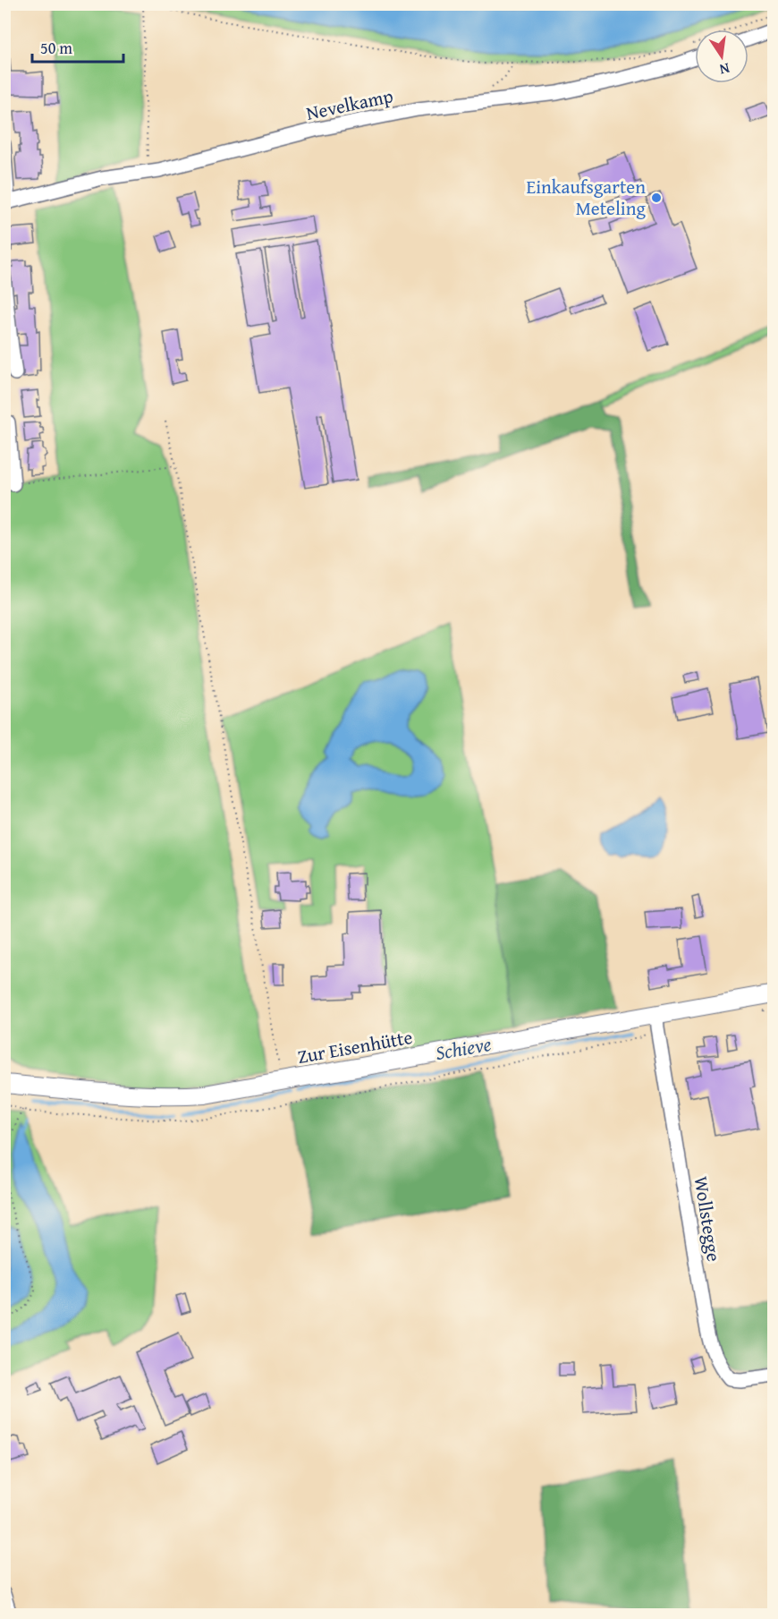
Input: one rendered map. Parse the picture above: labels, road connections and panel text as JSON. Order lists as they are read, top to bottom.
{
  "streets": {
    "street": ["Nevelkamp", "Zur Eisenhütte", "Wollstegge"]
  },
  "crossings": [
    ["Zur Eisenhütte", "Wollstegge"]
  ],
  "water": ["Schieve"],
  "places": ["Einkaufsgarten Meteling"],
  "scale_bar": "50 m",
  "north": "bottom"
}
